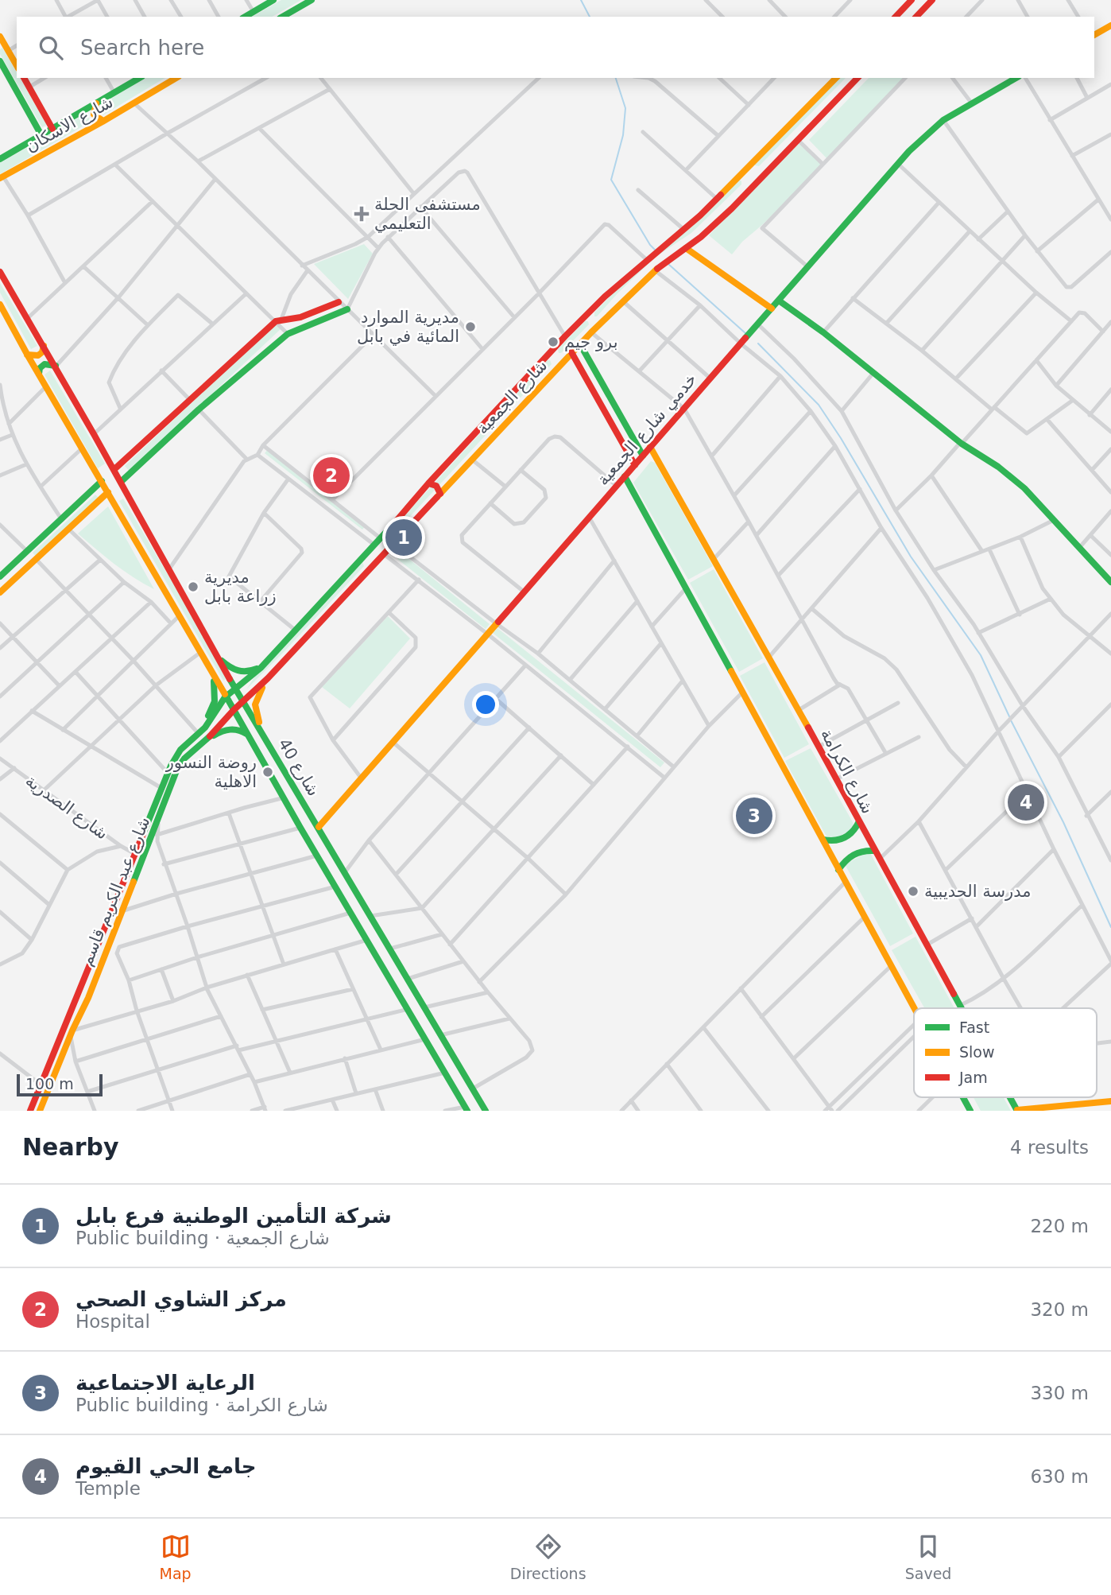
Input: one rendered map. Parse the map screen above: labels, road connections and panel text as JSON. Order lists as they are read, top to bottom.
{
  "streets": {
    "main road": [
      "شارع الاسكان",
      "شارع الجمعية",
      "خدمي شارع الجمعية",
      "شارع 40",
      "شارع الكرامة",
      "شارع عبد الكريم قاسم"
    ],
    "street": ["شارع الصدرية"]
  },
  "crossings": [
    ["شارع الجمعية", "شارع 40"],
    ["شارع الجمعية", "شارع عبد الكريم قاسم"],
    ["خدمي شارع الجمعية", "شارع 40"],
    ["خدمي شارع الجمعية", "شارع الكرامة"],
    ["شارع 40", "شارع عبد الكريم قاسم"],
    ["شارع الصدرية", "شارع عبد الكريم قاسم"]
  ],
  "places": {
    "health": ["مستشفى الحلة التعليمي"],
    "other": [
      "مديرية الموارد المائية في بابل",
      "برو جيم",
      "مديرية زراعة بابل",
      "روضة النسور الاهلية",
      "مدرسة الحديبية"
    ]
  },
  "legend": ["Fast", "Slow", "Jam"],
  "scale_bar": "100 m",
  "page": {
    "search": "Search here",
    "pins": [
      "2",
      "1",
      "4",
      "3"
    ],
    "scale": "100 m",
    "heading": ["Nearby", "4 results"],
    "list": [
      {
        "mark": "1",
        "name": "شركة التأمين الوطنية فرع بابل",
        "note": "Public building · شارع الجمعية",
        "value": "220 m"
      },
      {
        "mark": "2",
        "name": "مركز الشاوي الصحي",
        "note": "Hospital",
        "value": "320 m"
      },
      {
        "mark": "3",
        "name": "الرعاية الاجتماعية",
        "note": "Public building · شارع الكرامة",
        "value": "330 m"
      },
      {
        "mark": "4",
        "name": "جامع الحي القيوم",
        "note": "Temple",
        "value": "630 m"
      }
    ],
    "nav": ["Map", "Directions", "Saved"]
  }
}
